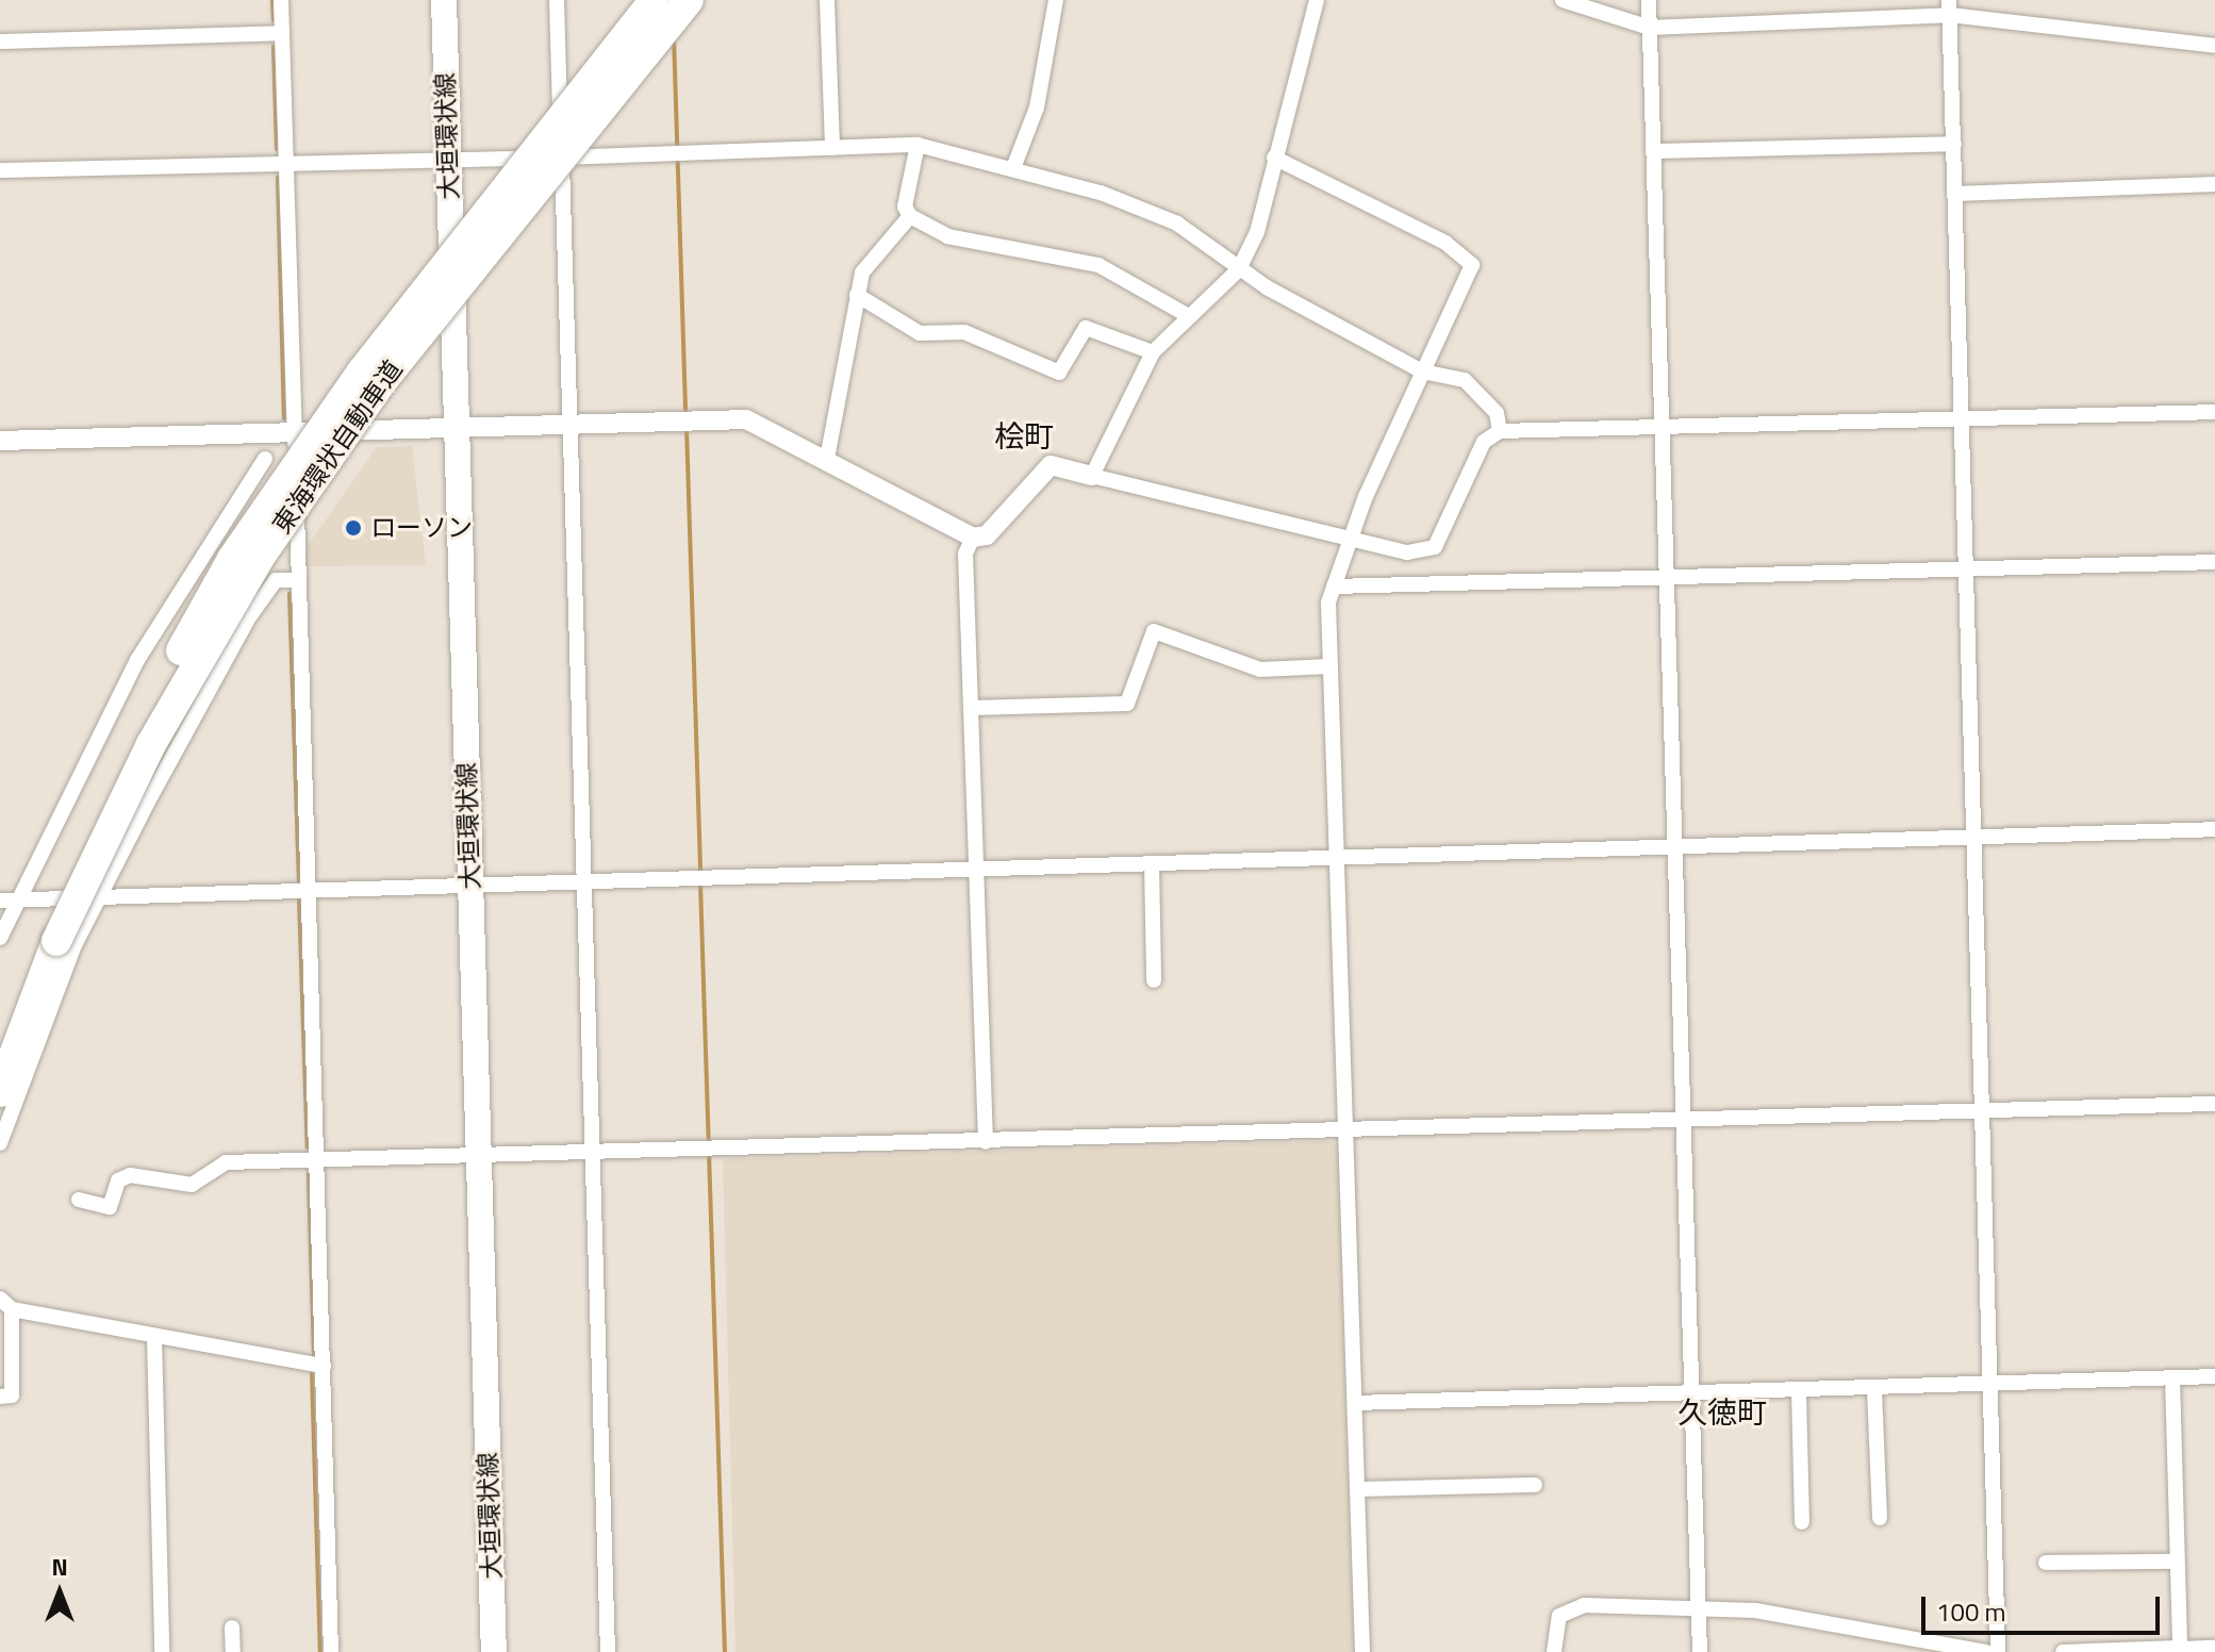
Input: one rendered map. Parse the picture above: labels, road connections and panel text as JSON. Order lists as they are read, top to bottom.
{
  "streets": {
    "highway": ["東海環状自動車道"],
    "main road": ["大垣環状線"]
  },
  "districts": ["桧町", "久徳町"],
  "places": ["ローソン"],
  "scale_bar": "100 m",
  "north": "top"
}
